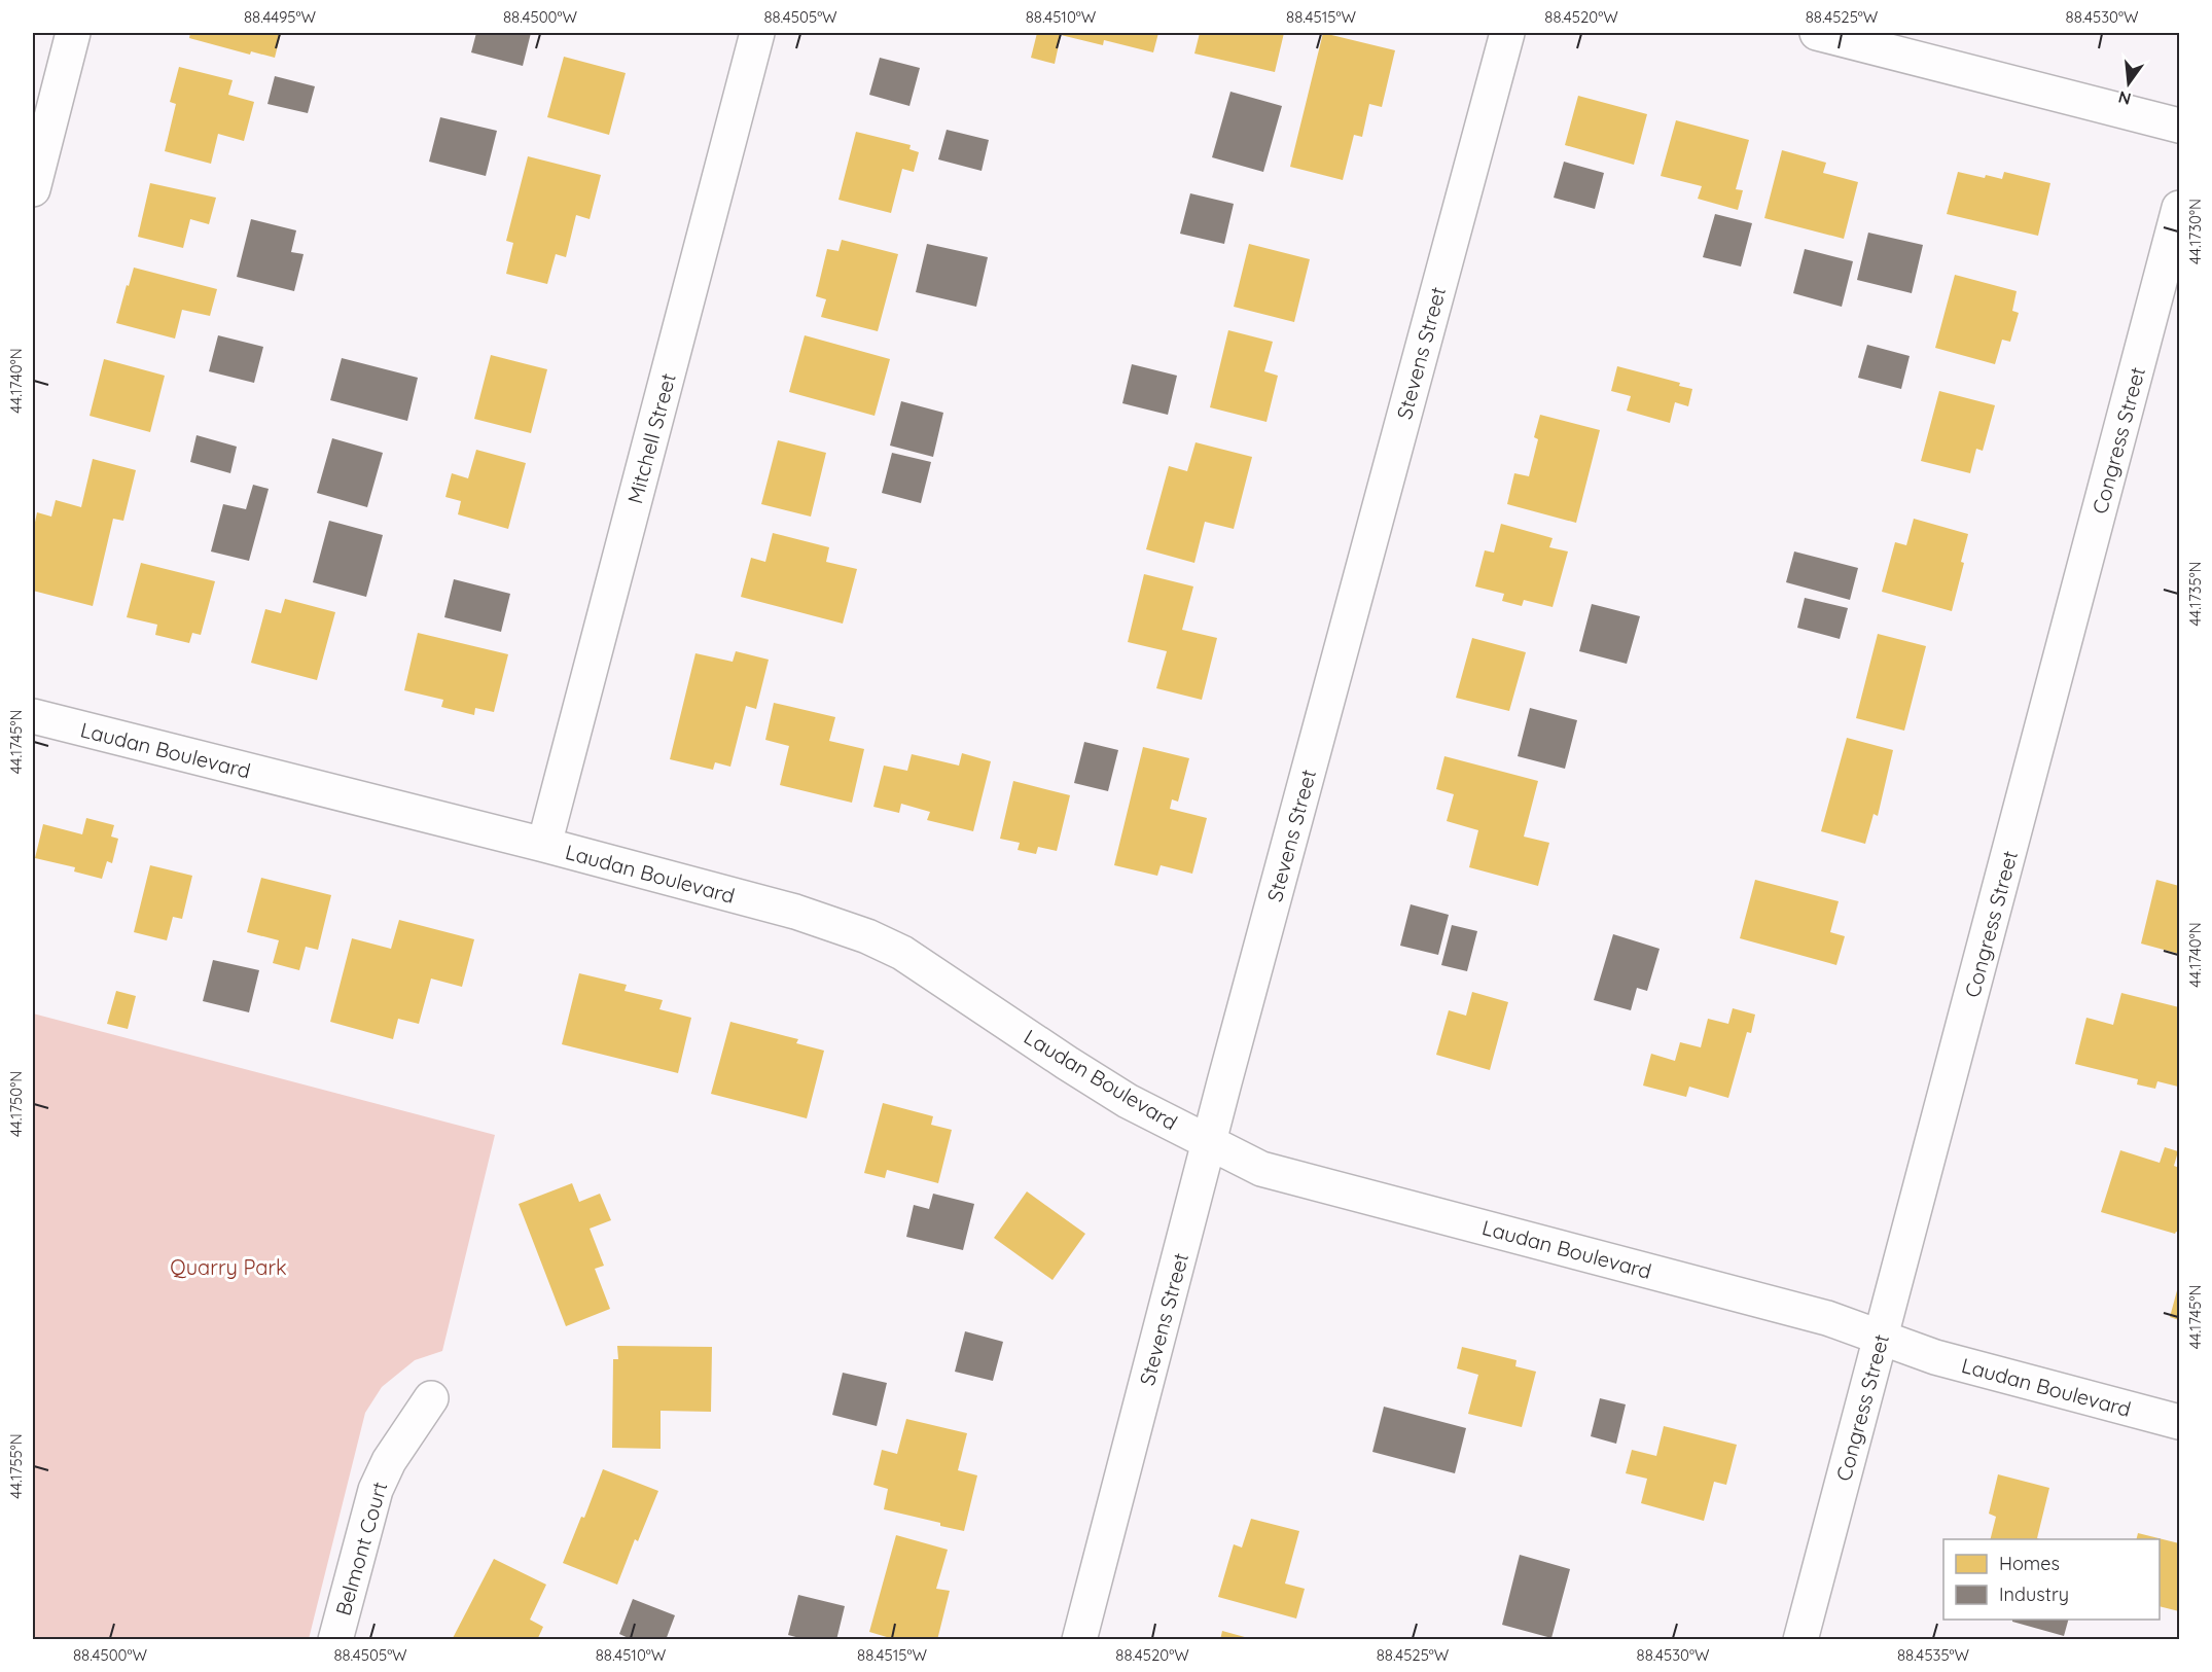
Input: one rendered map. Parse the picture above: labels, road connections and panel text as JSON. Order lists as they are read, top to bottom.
{
  "streets": {
    "street": [
      "Stevens Street",
      "Mitchell Street",
      "Congress Street",
      "Laudan Boulevard",
      "Belmont Court"
    ]
  },
  "crossings": [
    ["Stevens Street", "Laudan Boulevard"],
    ["Mitchell Street", "Laudan Boulevard"],
    ["Congress Street", "Laudan Boulevard"]
  ],
  "parks": ["Quarry Park"],
  "legend": ["Homes", "Industry"],
  "north": "bottom",
  "coordinates": [
    "88.4495°W",
    "88.4500°W",
    "88.4505°W",
    "88.4510°W",
    "88.4515°W",
    "88.4520°W",
    "88.4525°W",
    "88.4530°W",
    "44.1730°N",
    "44.1740°N",
    "44.1735°N",
    "44.1745°N",
    "44.1750°N",
    "44.1755°N",
    "88.4535°W"
  ]
}
